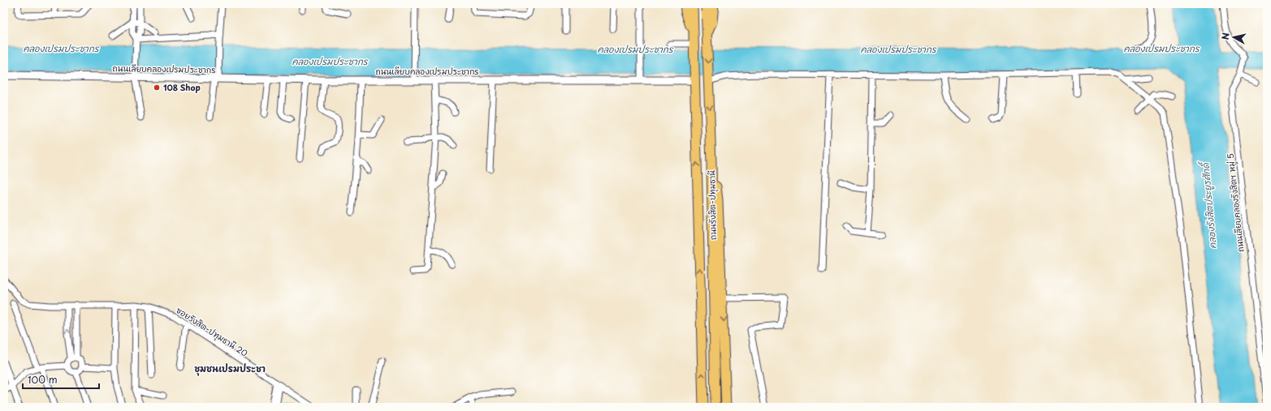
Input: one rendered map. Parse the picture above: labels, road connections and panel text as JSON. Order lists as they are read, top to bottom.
{
  "streets": {
    "main road": ["ถนนรังสิต-ปทุมธานี"],
    "street": ["ถนนเลียบคลองเปรมประชากร", "ถนนเลียบคลองรังสิตฯ หมู่ 5", "ซอยรังสิต-ปทุมธานี 20"]
  },
  "crossings": [
    ["ถนนเลียบคลองเปรมประชากร", "ถนนรังสิต-ปทุมธานี"]
  ],
  "districts": ["ชุมชนเปรมประชา"],
  "water": ["คลองเปรมประชากร", "คลองรังสิตประยูรศักดิ์"],
  "places": ["108 Shop"],
  "scale_bar": "100 m",
  "north": "left"
}
